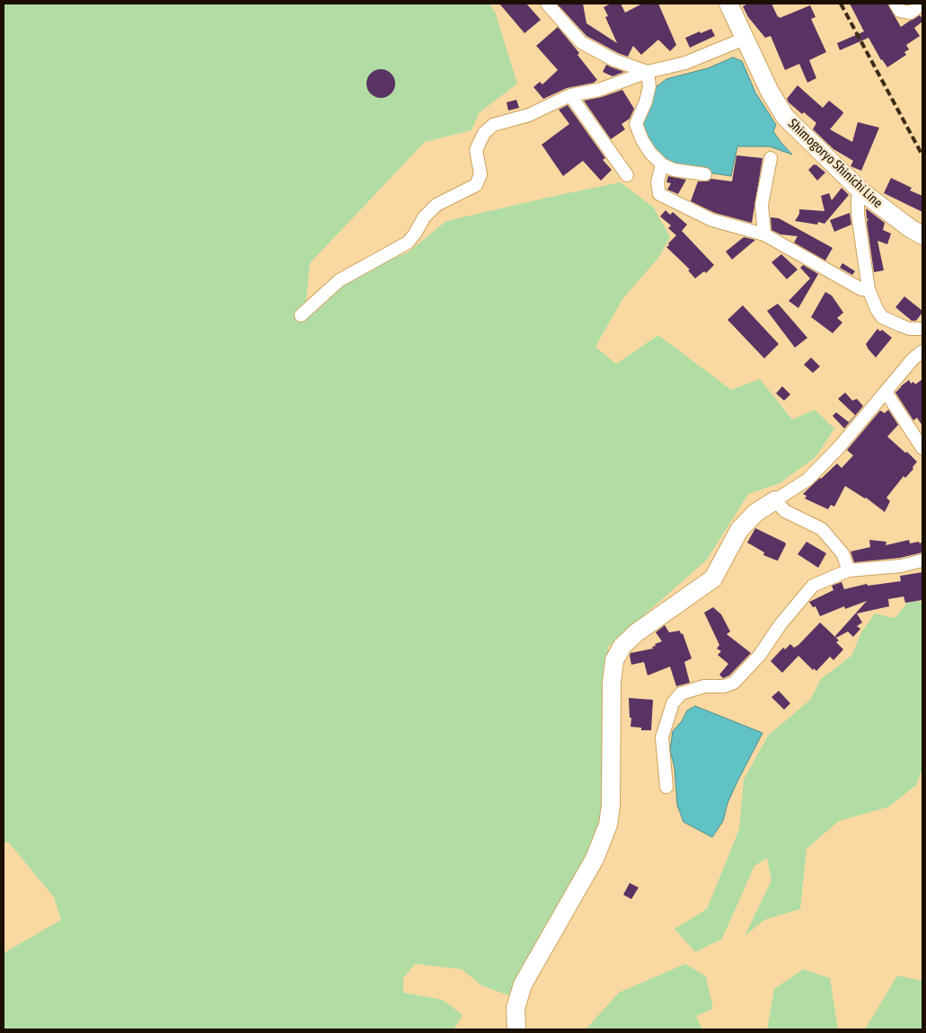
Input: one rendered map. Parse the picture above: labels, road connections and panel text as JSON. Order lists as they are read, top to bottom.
{
  "streets": {
    "street": ["Shimogoryo Shinichi Line"]
  }
}
